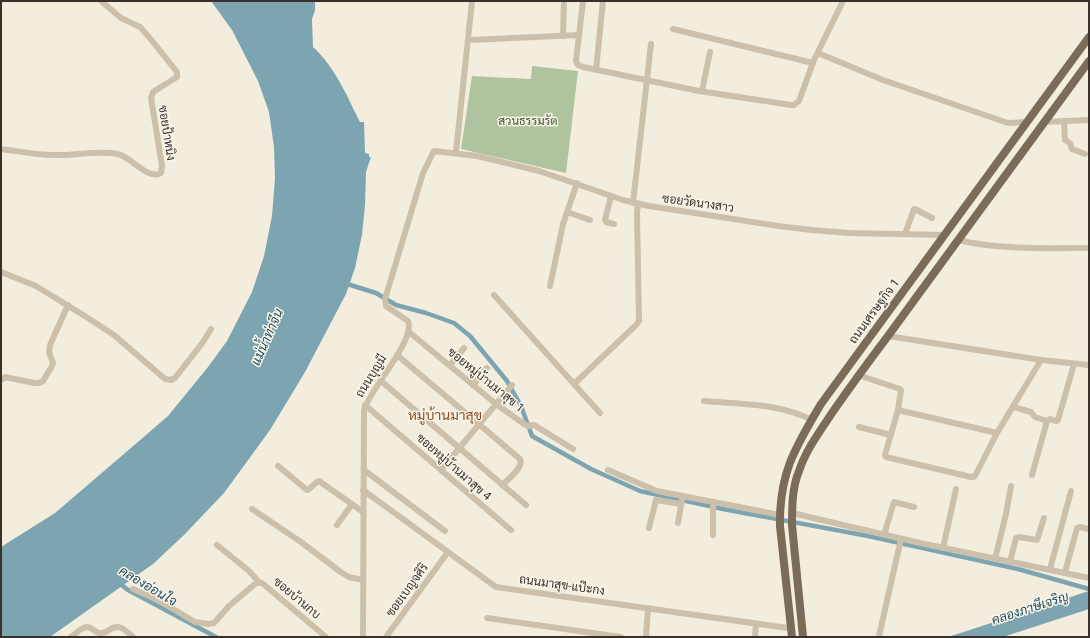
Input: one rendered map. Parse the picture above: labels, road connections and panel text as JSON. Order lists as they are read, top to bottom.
{
  "streets": {
    "main road": ["ถนนเศรษฐกิจ 1"],
    "street": [
      "ซอยป้าหนิง",
      "ซอยวัดนางสาว",
      "ถนนบุญมี",
      "ซอยหมู่บ้านมาสุข 1",
      "ซอยหมู่บ้านมาสุข 4",
      "ถนนมาสุข-แป๊ะกง",
      "ซอยเบญจศิริ",
      "ซอยบ้านกบ"
    ]
  },
  "crossings": [
    ["ซอยวัดนางสาว", "ถนนเศรษฐกิจ 1"],
    ["ซอยวัดนางสาว", "ถนนบุญมี"],
    ["ซอยวัดนางสาว", "ซอยหมู่บ้านมาสุข 1"],
    ["ถนนบุญมี", "ซอยหมู่บ้านมาสุข 1"],
    ["ถนนบุญมี", "ซอยหมู่บ้านมาสุข 4"],
    ["ถนนบุญมี", "ถนนมาสุข-แป๊ะกง"]
  ],
  "districts": ["หมู่บ้านมาสุข"],
  "water": ["แม่น้ำท่าจีน", "คลองอ่อนใจ", "คลองภาษีเจริญ"],
  "parks": ["สวนธรรมรัต"]
}
